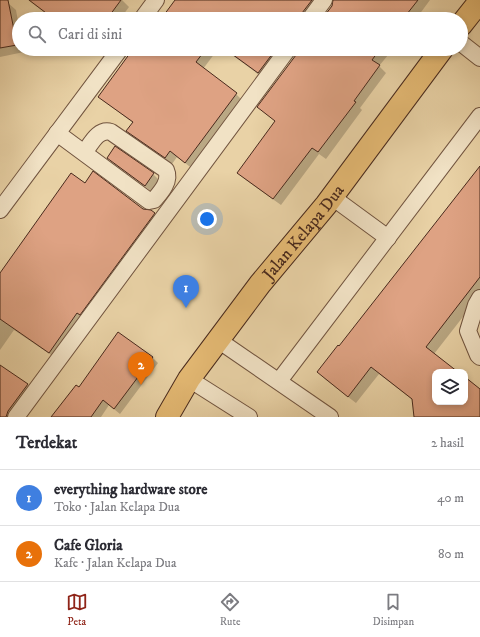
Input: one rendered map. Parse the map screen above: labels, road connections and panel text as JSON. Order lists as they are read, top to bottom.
{
  "streets": {
    "highway": ["Jalan Kelapa Dua"]
  },
  "page": {
    "search": "Cari di sini",
    "pins": ["1", "2"],
    "heading": ["Terdekat", "2 hasil"],
    "list": [
      {
        "mark": "1",
        "name": "everything hardware store",
        "note": "Toko · Jalan Kelapa Dua",
        "value": "40 m"
      },
      {
        "mark": "2",
        "name": "Cafe Gloria",
        "note": "Kafe · Jalan Kelapa Dua",
        "value": "80 m"
      }
    ],
    "nav": ["Peta", "Rute", "Disimpan"]
  }
}
